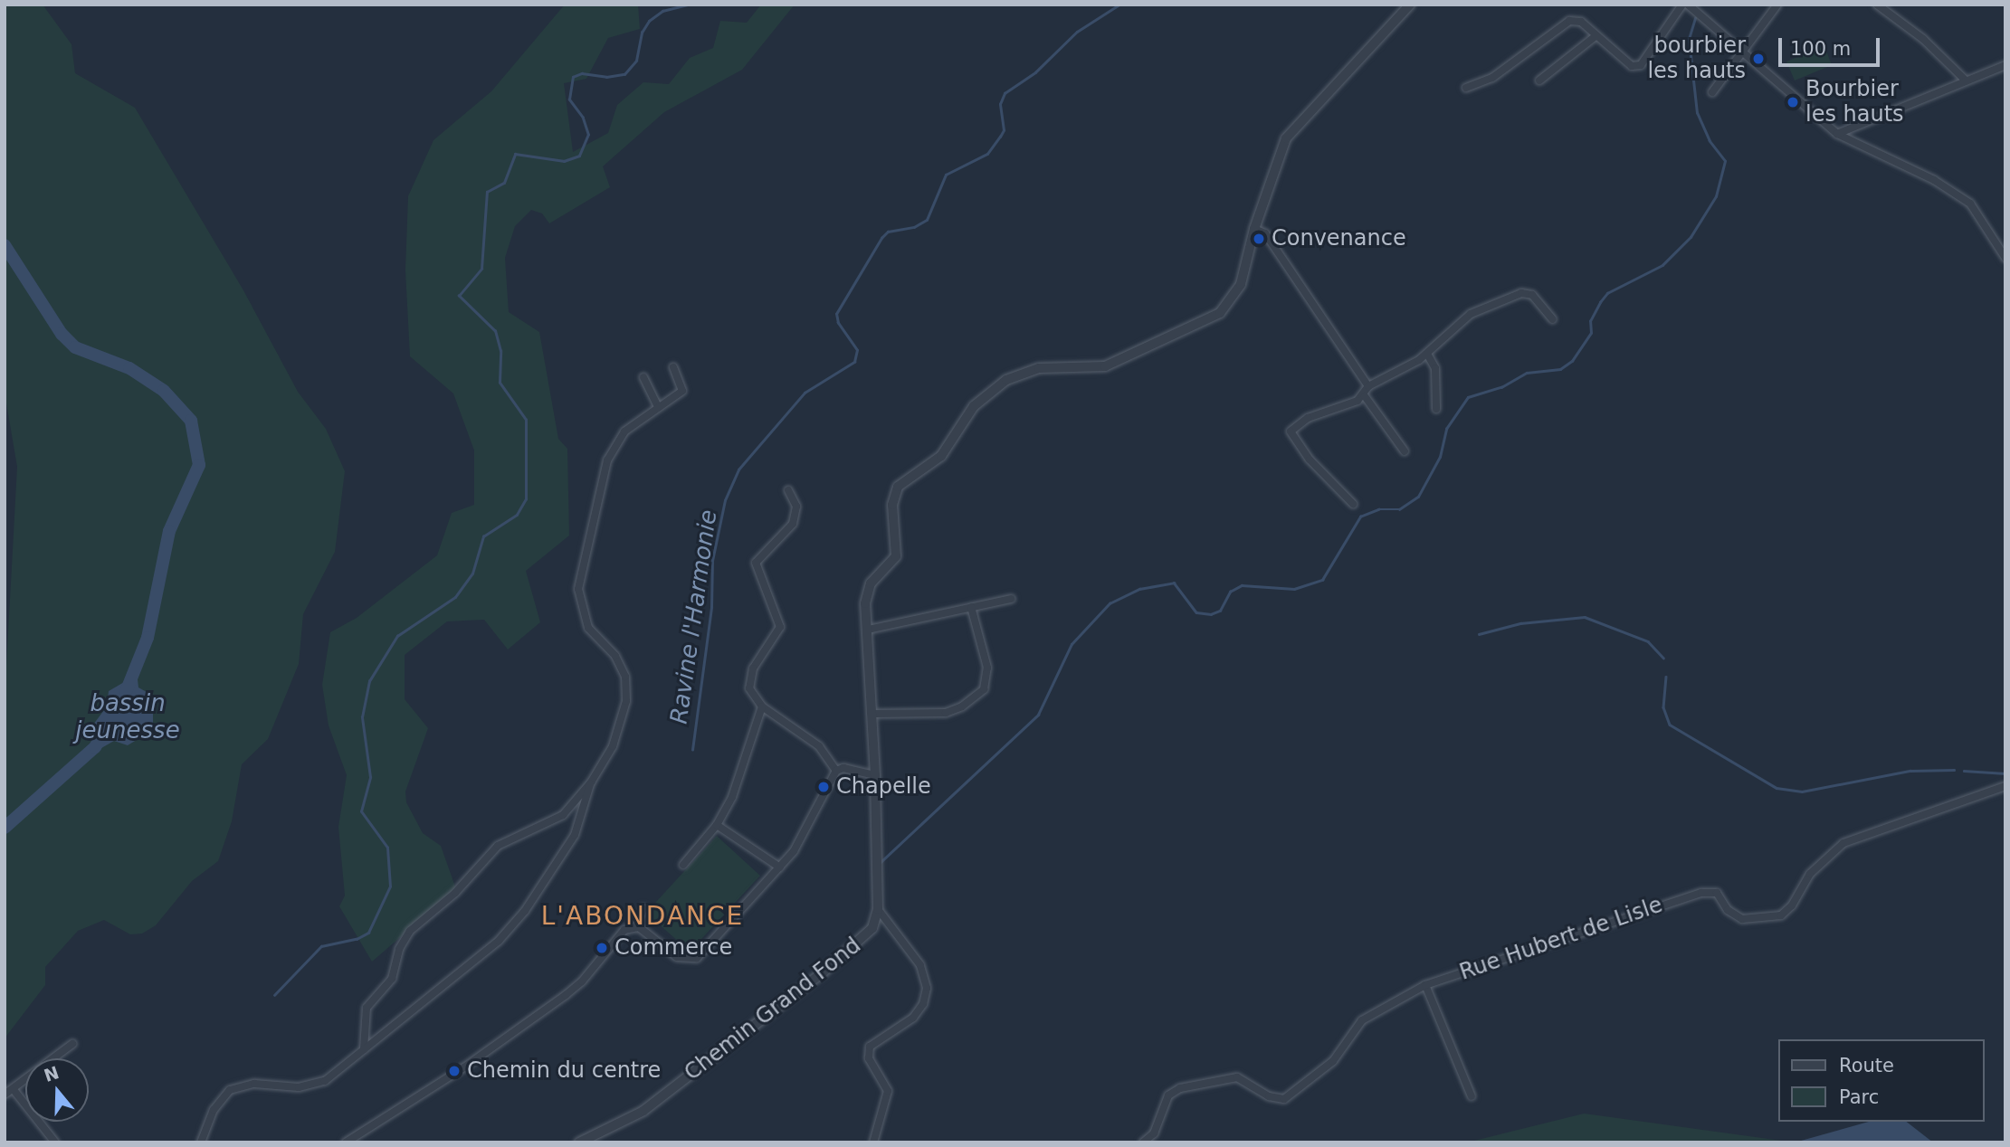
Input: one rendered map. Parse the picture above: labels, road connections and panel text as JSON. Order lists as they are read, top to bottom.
{
  "streets": {
    "street": ["Rue Hubert de Lisle", "Chemin Grand Fond"]
  },
  "districts": ["L'ABONDANCE"],
  "water": ["Ravine l'Harmonie", "bassin jeunesse"],
  "places": [
    "bourbier les hauts",
    "Bourbier les hauts",
    "Convenance",
    "Chapelle",
    "Commerce",
    "Chemin du centre"
  ],
  "legend": ["Route", "Parc"],
  "scale_bar": "100 m",
  "north": "top"
}
